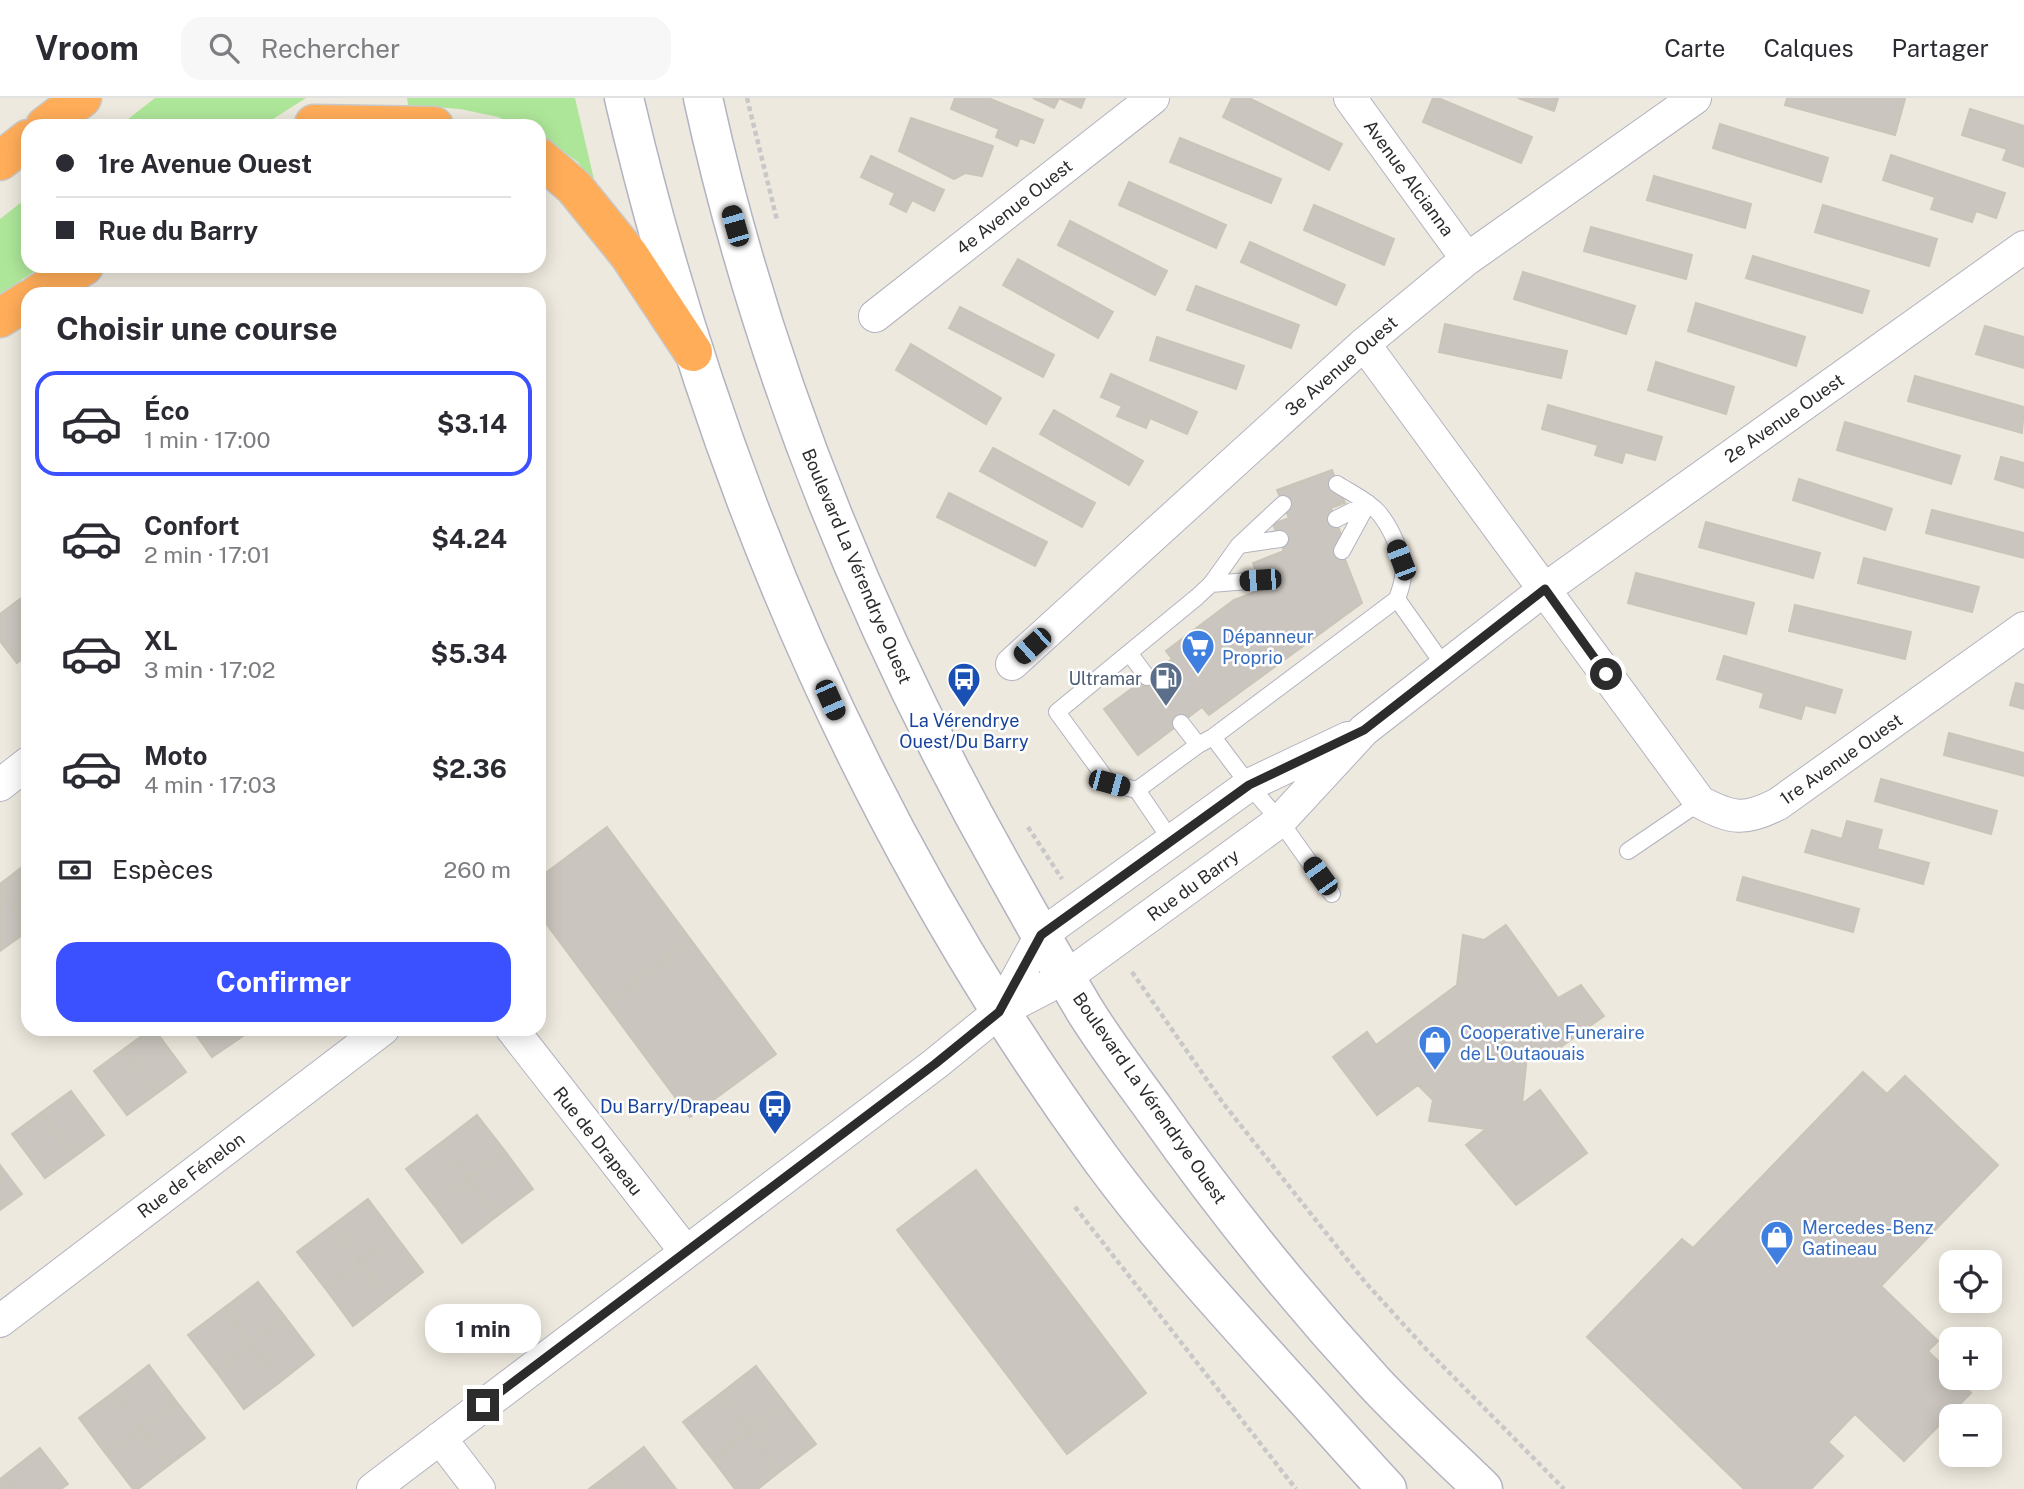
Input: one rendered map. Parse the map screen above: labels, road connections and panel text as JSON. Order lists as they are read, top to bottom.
{
  "streets": {
    "main road": ["Boulevard La Vérendrye Ouest"],
    "street": [
      "Avenue Alcianna",
      "4e Avenue Ouest",
      "3e Avenue Ouest",
      "2e Avenue Ouest",
      "1re Avenue Ouest",
      "Rue du Barry",
      "Rue de Drapeau",
      "Rue de Fénelon"
    ]
  },
  "crossings": [
    ["Avenue Alcianna", "3e Avenue Ouest"],
    ["2e Avenue Ouest", "Rue du Barry"],
    ["Boulevard La Vérendrye Ouest", "Rue du Barry"],
    ["Rue du Barry", "Rue de Drapeau"]
  ],
  "places": {
    "supermarket": ["Dépanneur Proprio"],
    "fuel station": ["Ultramar"],
    "bus stop": ["La Vérendrye Ouest/Du Barry", "Du Barry/Drapeau"],
    "shop": ["Cooperative Funeraire de L'Outaouais", "Mercedes-Benz Gatineau"]
  },
  "page": {
    "header": "Vroom",
    "search": "Rechercher",
    "nav": ["Carte", "Calques", "Partager"],
    "banner": ["1re Avenue Ouest", "Rue du Barry"],
    "heading": "Choisir une course",
    "list": [
      {
        "name": "Éco",
        "note": "1 min · 17:00",
        "value": "$3.14"
      },
      {
        "name": "Confort",
        "note": "2 min · 17:01",
        "value": "$4.24"
      },
      {
        "name": "XL",
        "note": "3 min · 17:02",
        "value": "$5.34"
      },
      {
        "name": "Moto",
        "note": "4 min · 17:03",
        "value": "$2.36"
      }
    ],
    "pay": ["Espèces", "260 m"],
    "buttons": "Confirmer",
    "map_buttons": ["+", "−"],
    "bubble": "1 min"
  }
}
